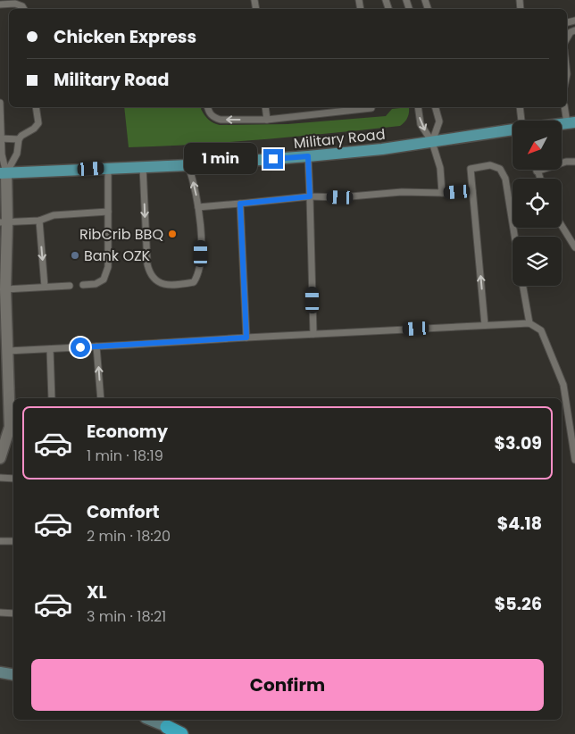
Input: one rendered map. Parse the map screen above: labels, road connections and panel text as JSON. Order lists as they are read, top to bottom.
{
  "streets": {
    "main road": ["Military Road"]
  },
  "places": ["RibCrib BBQ", "Bank OZK"],
  "north": "bottom left",
  "page": {
    "banner": ["Chicken Express", "Military Road"],
    "bubble": "1 min",
    "list": [
      {
        "name": "Economy",
        "note": "1 min · 18:19",
        "value": "$3.09"
      },
      {
        "name": "Comfort",
        "note": "2 min · 18:20",
        "value": "$4.18"
      },
      {
        "name": "XL",
        "note": "3 min · 18:21",
        "value": "$5.26"
      }
    ],
    "buttons": "Confirm"
  }
}
